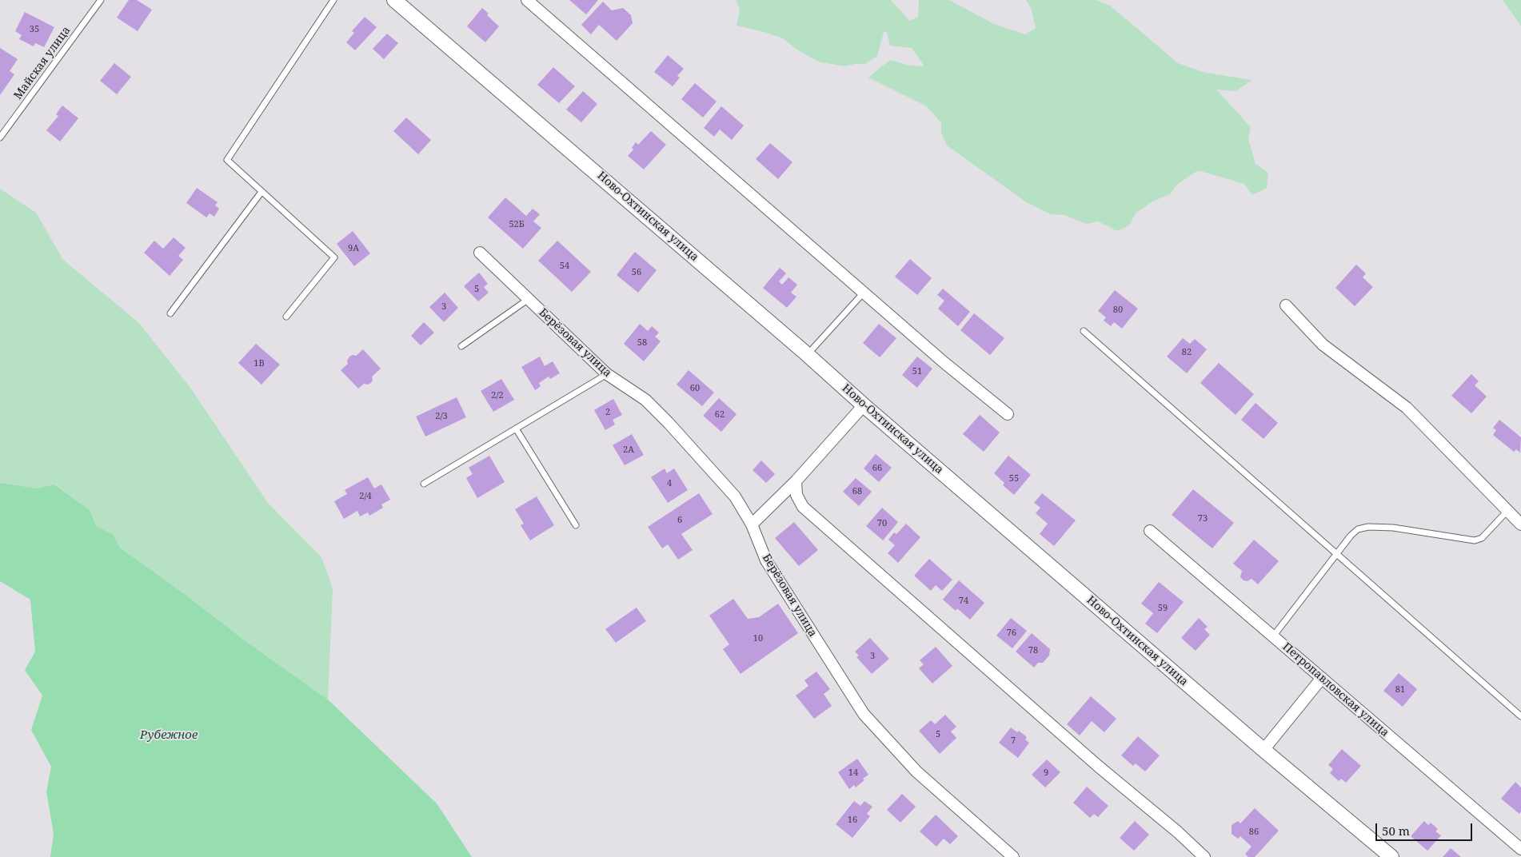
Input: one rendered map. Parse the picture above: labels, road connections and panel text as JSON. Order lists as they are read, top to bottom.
{
  "streets": {
    "street": ["Ново-Охтинская улица", "Берёзовая улица", "Петропавловская улица"],
    "lane": ["Майская улица"]
  },
  "water": ["Рубежное"],
  "house_numbers": [
    "35",
    "52Б",
    "9А",
    "54",
    "56",
    "5",
    "3",
    "80",
    "58",
    "82",
    "1В",
    "51",
    "60",
    "2/2",
    "2",
    "62",
    "2/3",
    "2А",
    "66",
    "55",
    "4",
    "68",
    "2/4",
    "73",
    "6",
    "70",
    "74",
    "59",
    "76",
    "10",
    "78",
    "3",
    "81",
    "5",
    "7",
    "14",
    "9",
    "16",
    "86"
  ],
  "scale_bar": "50 m"
}
